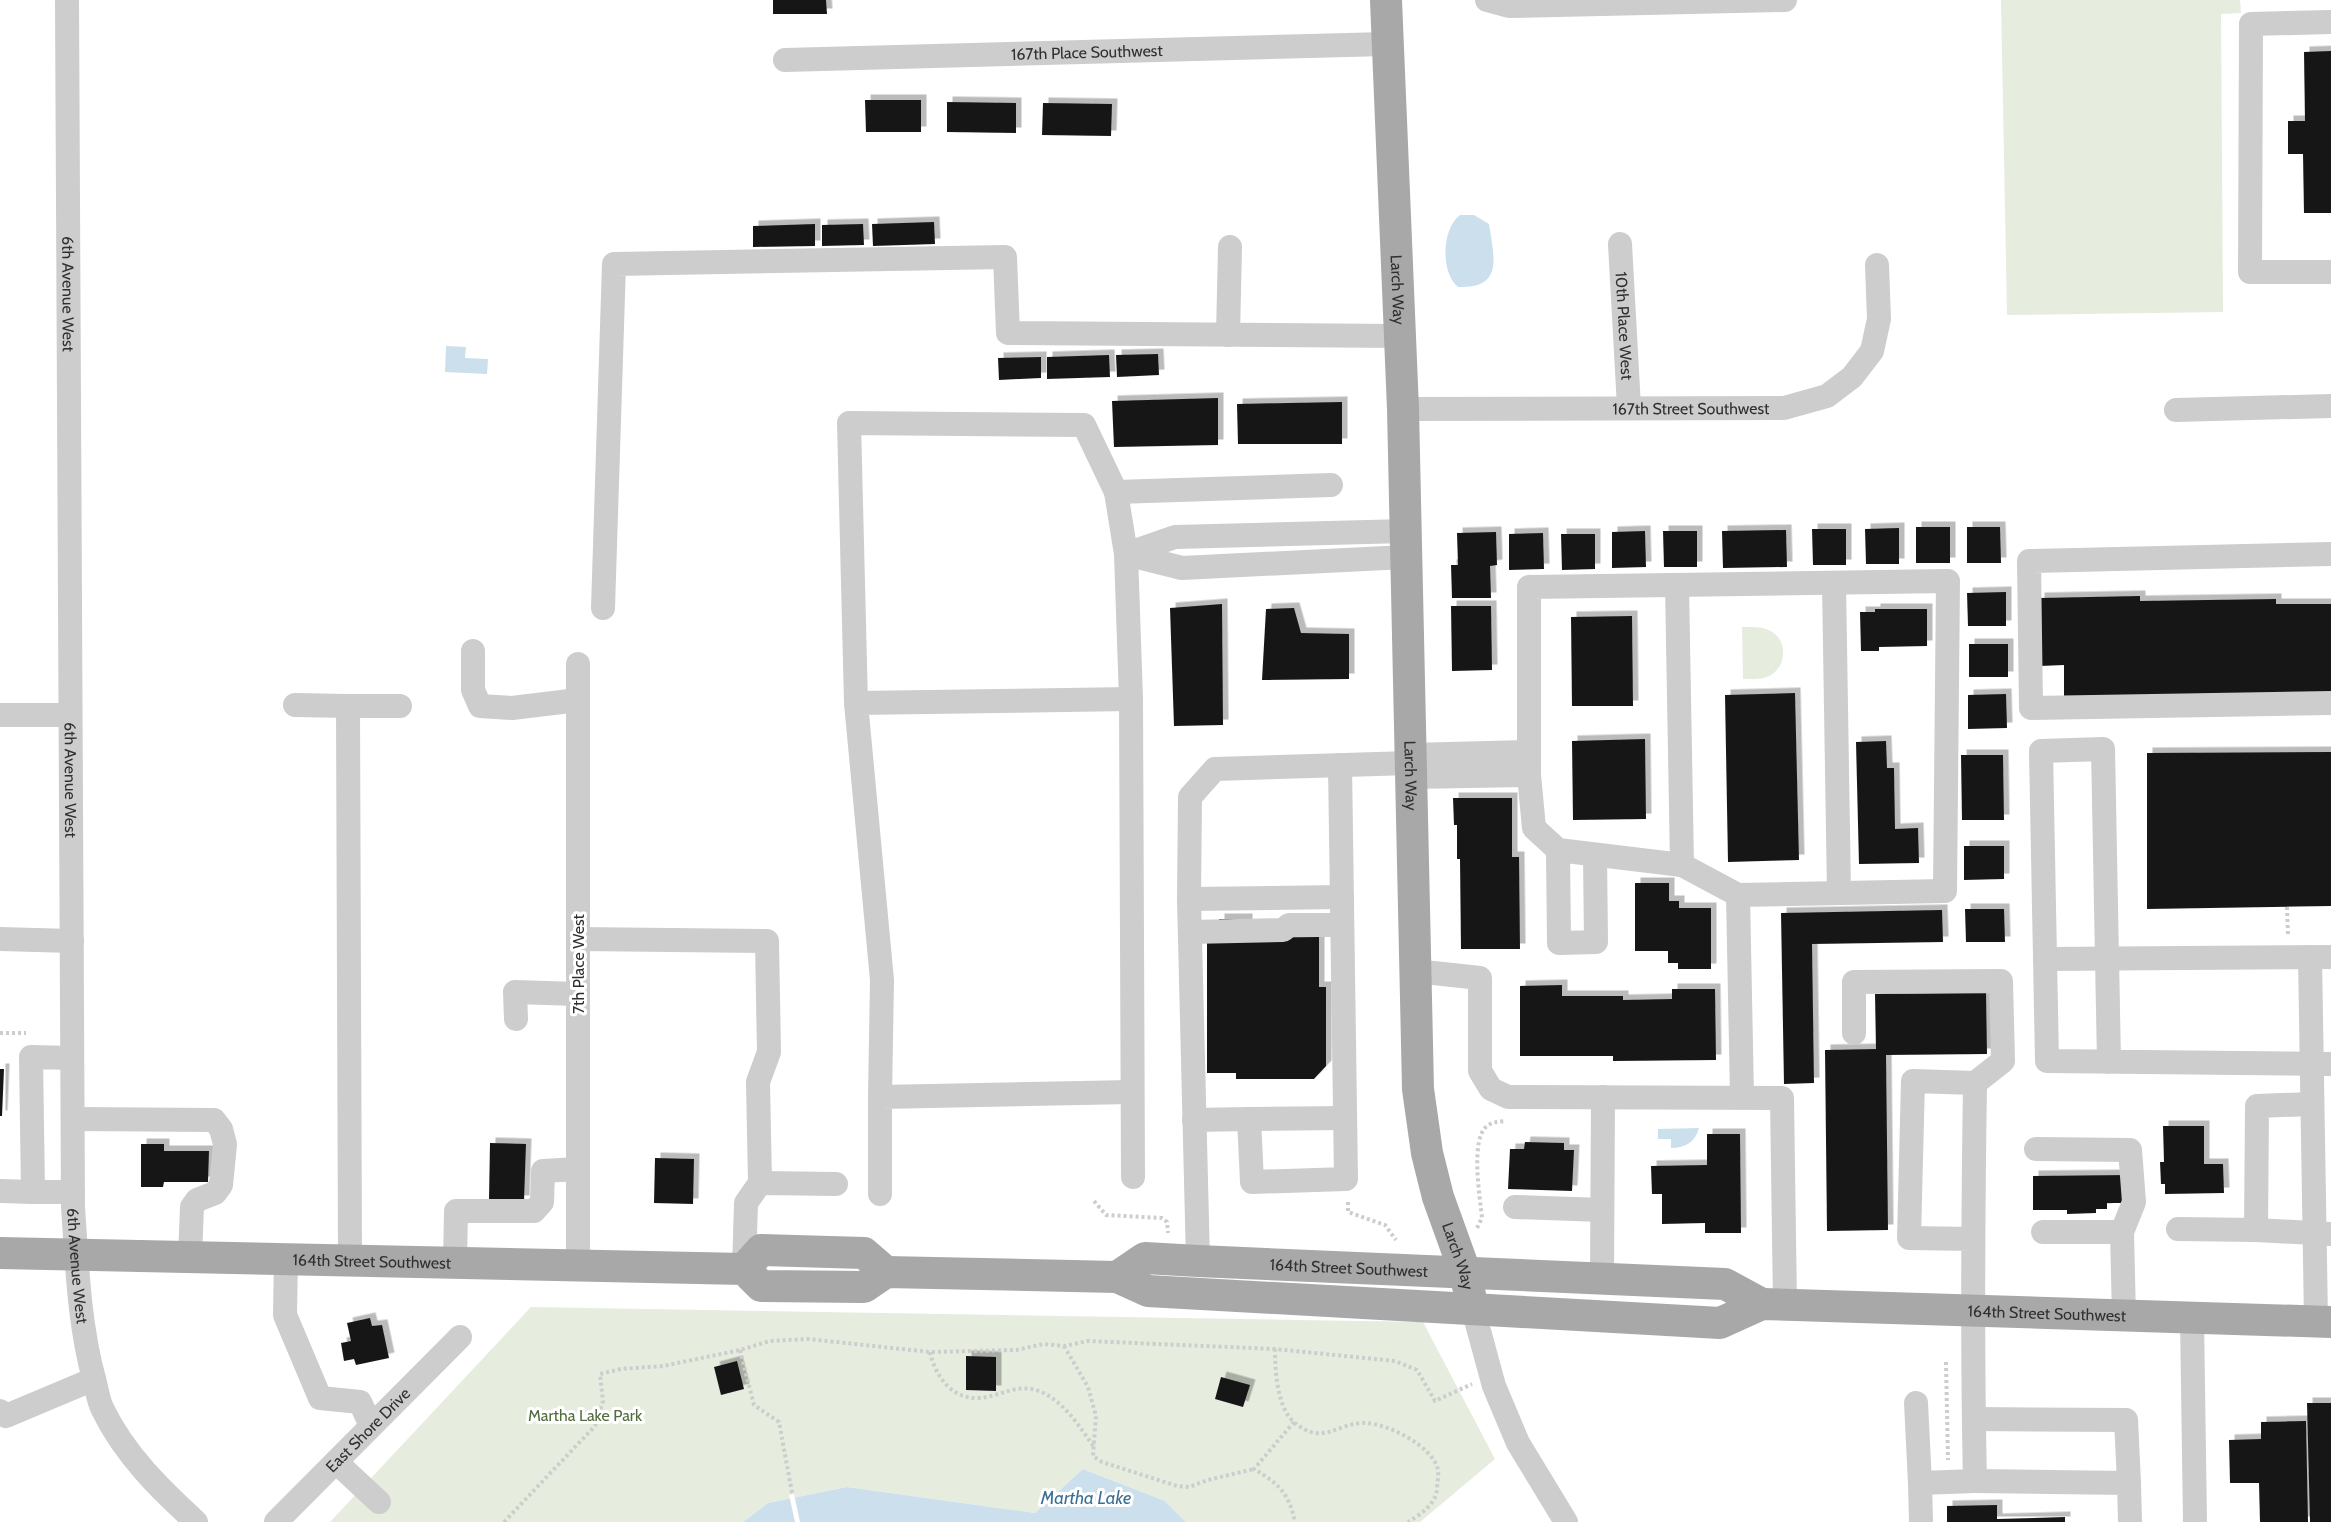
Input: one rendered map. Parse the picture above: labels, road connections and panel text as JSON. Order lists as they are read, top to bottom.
{
  "streets": {
    "main road": ["Larch Way", "164th Street Southwest"],
    "street": [
      "167th Place Southwest",
      "6th Avenue West",
      "10th Place West",
      "167th Street Southwest",
      "7th Place West",
      "East Shore Drive"
    ]
  },
  "crossings": [
    ["167th Place Southwest", "Larch Way"],
    ["Larch Way", "167th Street Southwest"],
    ["Larch Way", "164th Street Southwest"],
    ["6th Avenue West", "164th Street Southwest"],
    ["10th Place West", "167th Street Southwest"],
    ["7th Place West", "164th Street Southwest"]
  ],
  "water": ["Martha Lake"],
  "parks": ["Martha Lake Park"]
}
